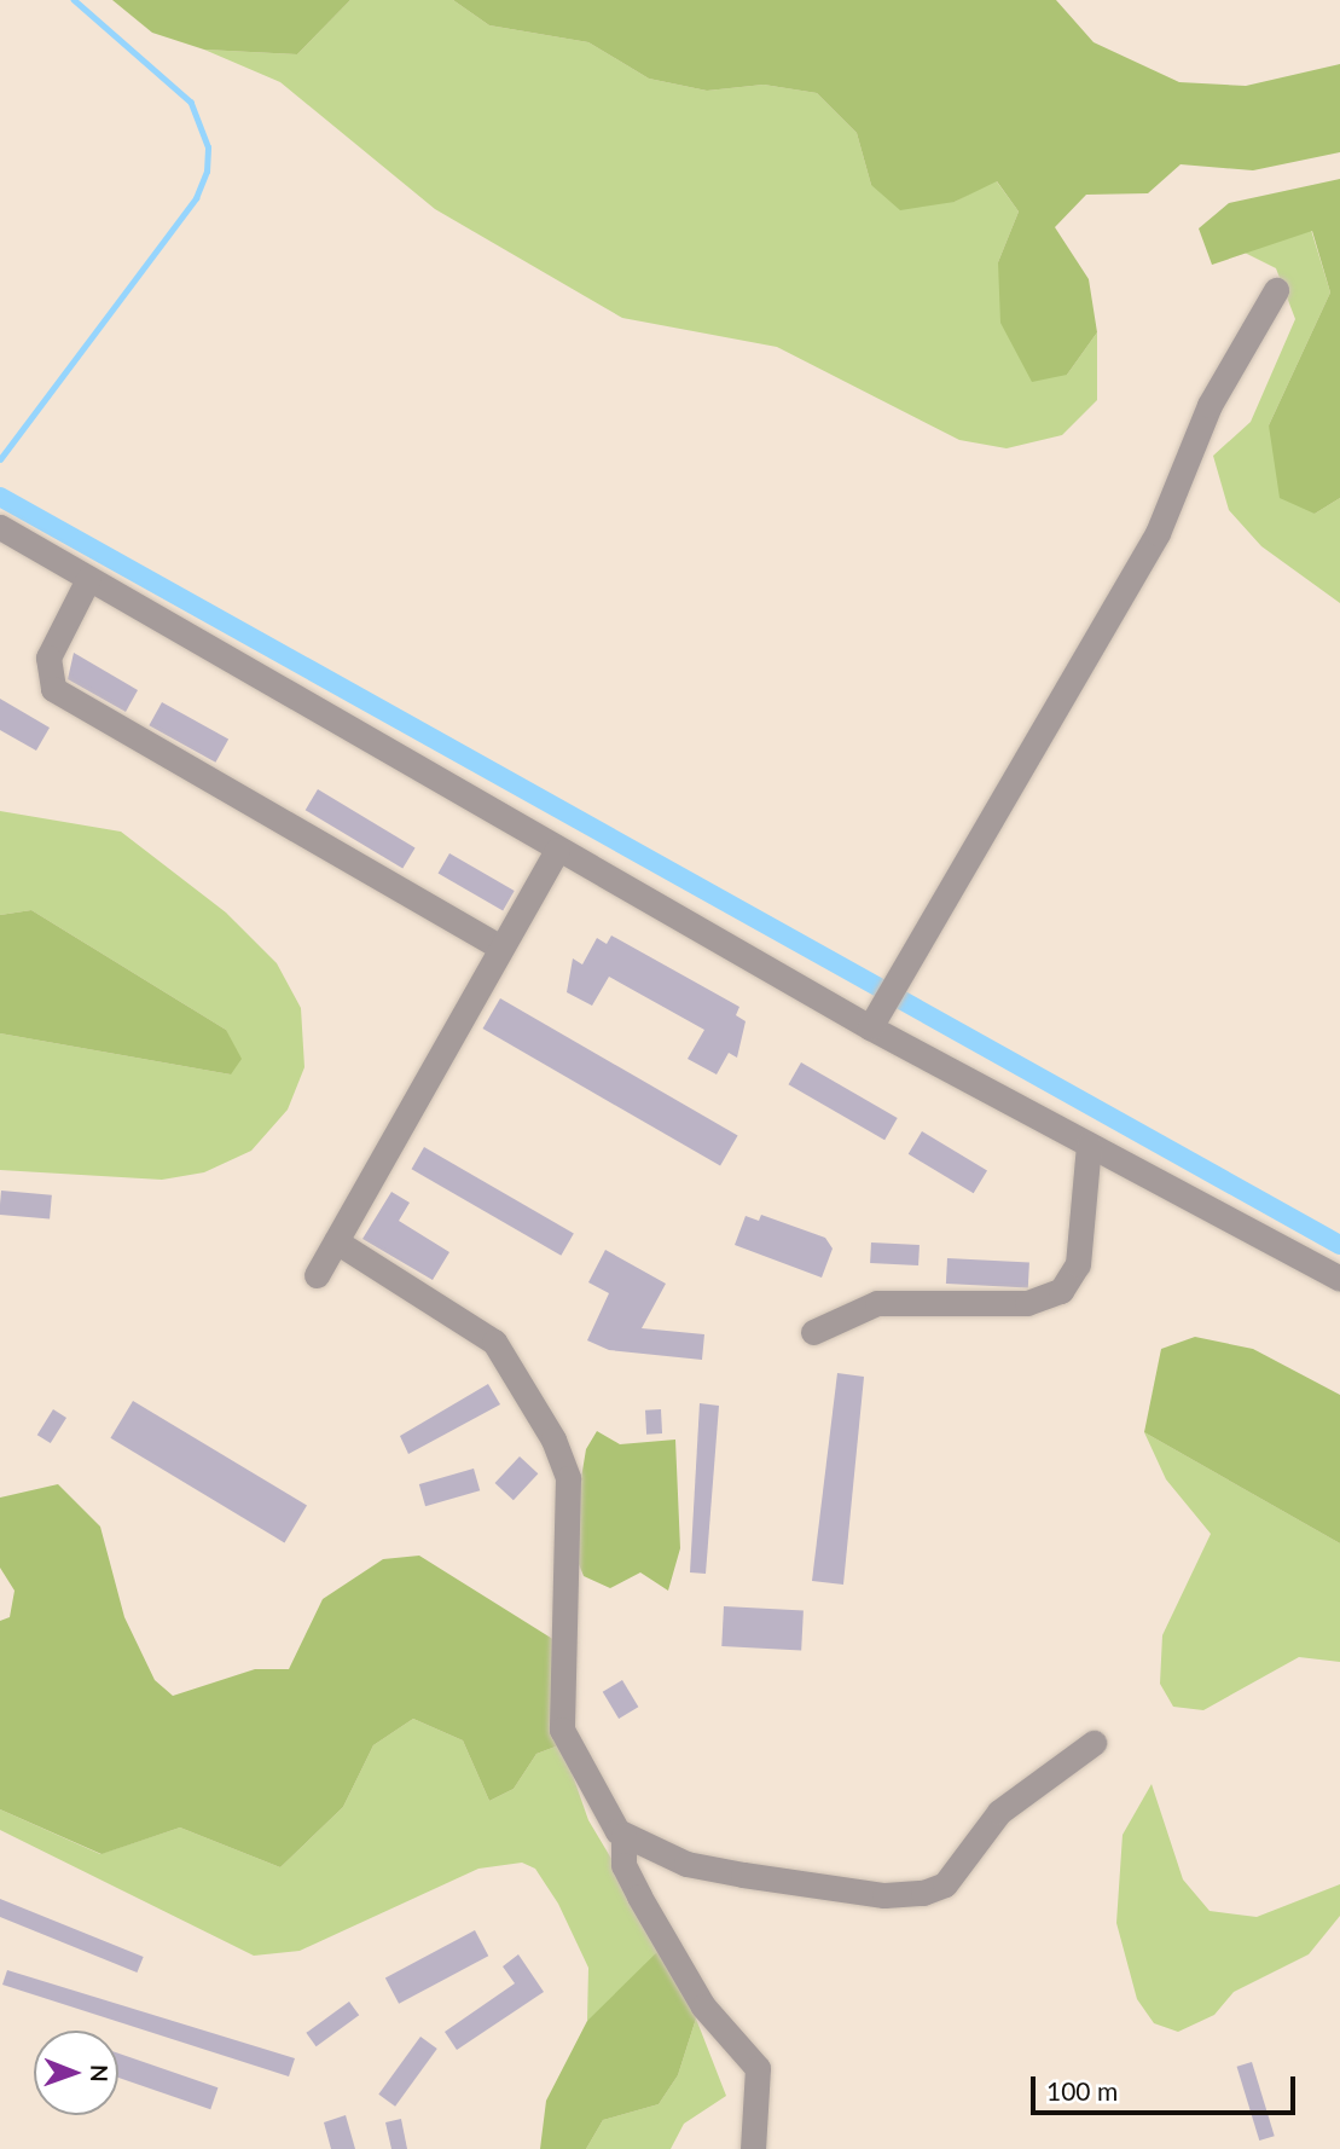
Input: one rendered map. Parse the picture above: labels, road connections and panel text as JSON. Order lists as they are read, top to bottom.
{
  "scale_bar": "100 m",
  "north": "right"
}
